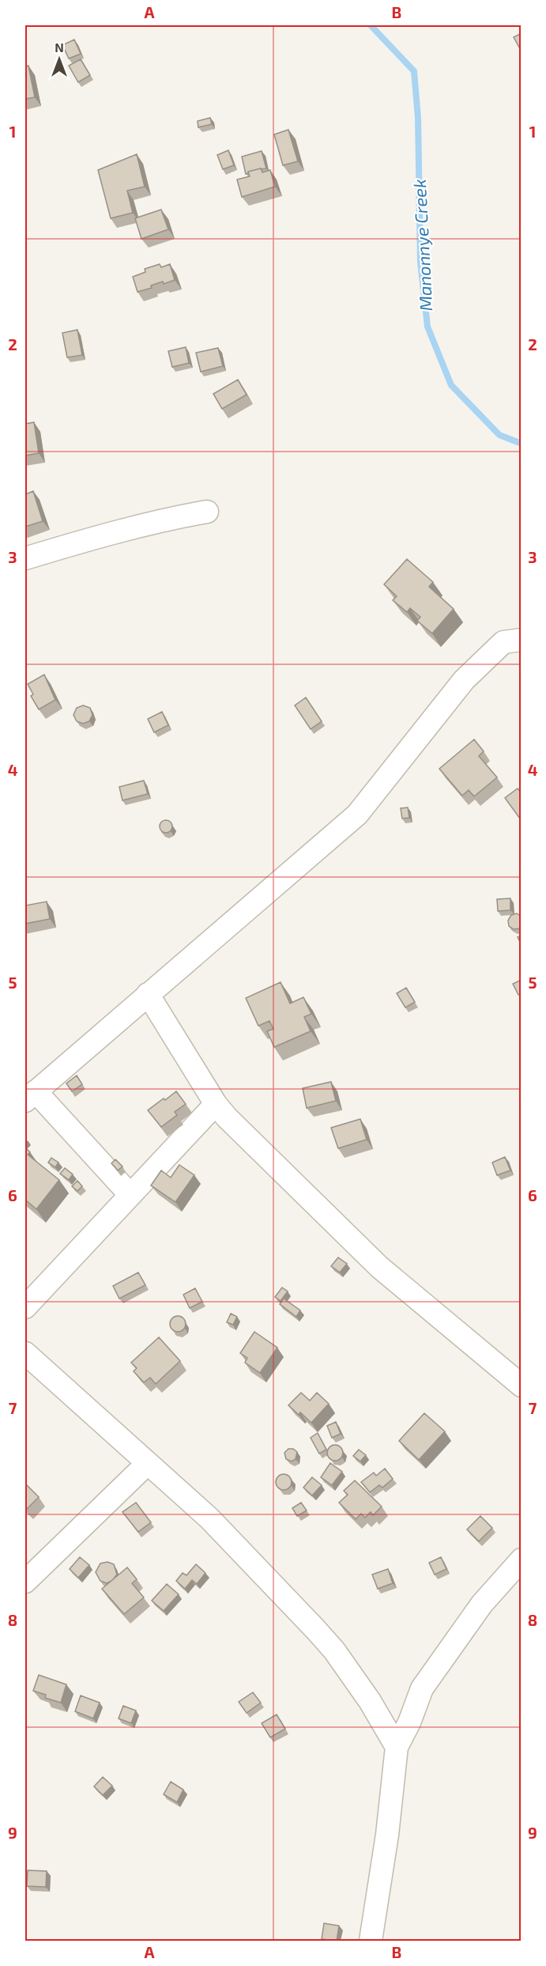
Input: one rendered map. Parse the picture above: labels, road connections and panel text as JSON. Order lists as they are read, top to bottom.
{
  "water": ["Manonnye Creek"],
  "north": "top",
  "grid": {
    "columns": ["A", "B"],
    "rows": [
      "1",
      "2",
      "3",
      "4",
      "5",
      "6",
      "7",
      "8",
      "9"
    ]
  }
}
